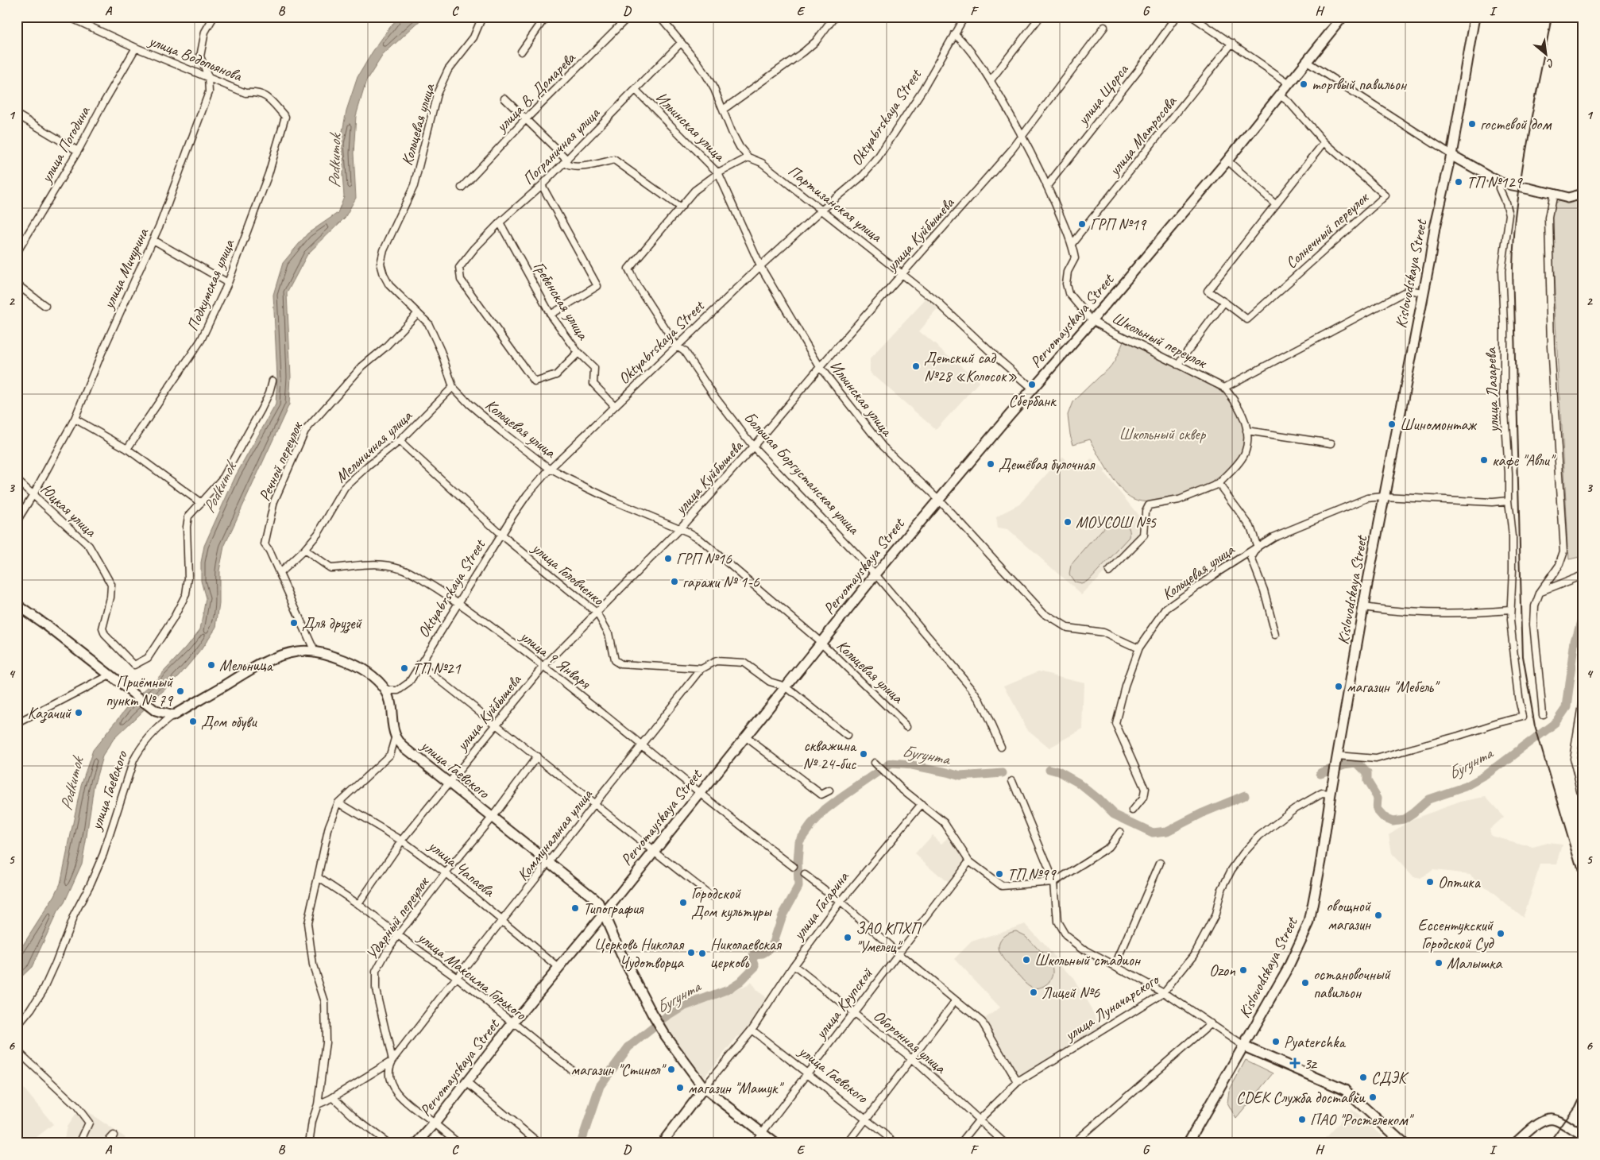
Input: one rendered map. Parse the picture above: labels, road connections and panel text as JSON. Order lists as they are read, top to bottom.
{
  "streets": {
    "main road": [
      "Kislovodskaya Street",
      "Pervomayskaya Street",
      "улица Гаевского",
      "улица Гагарина"
    ],
    "street": [
      "улица Водопьянова",
      "улица В. Домарева",
      "улица Щорса",
      "Oktyabrskaya Street",
      "Кольцевая улица",
      "Ильинская улица",
      "улица Матросова",
      "улица Погодина",
      "Пограничная улица",
      "Партизанская улица",
      "Солнечный переулок",
      "улица Куйбышева",
      "улица Мичурина",
      "Подкумская улица",
      "Гребенская улица",
      "Школьный переулок",
      "улица Лазарева",
      "Мельничная улица",
      "Речной переулок",
      "Большая Боргустанская улица",
      "Юцкая улица",
      "улица Головченко",
      "улица 9 Января",
      "Коммунальная улица",
      "улица Чапаева",
      "Ударный переулок",
      "улица Максима Горького",
      "улица Крупской",
      "улица Луначарского",
      "Оборонная улица"
    ]
  },
  "crossings": [
    ["улица Водопьянова", "улица Погодина"],
    ["улица Водопьянова", "улица Мичурина"],
    ["улица Водопьянова", "Подкумская улица"],
    ["улица Щорса", "Школьный переулок"],
    ["Oktyabrskaya Street", "Кольцевая улица"],
    ["Oktyabrskaya Street", "Ильинская улица"],
    ["Oktyabrskaya Street", "Партизанская улица"],
    ["Oktyabrskaya Street", "Гребенская улица"],
    ["Oktyabrskaya Street", "Школьный переулок"],
    ["Oktyabrskaya Street", "Большая Боргустанская улица"],
    ["Oktyabrskaya Street", "улица Головченко"],
    ["Oktyabrskaya Street", "улица 9 Января"],
    ["Oktyabrskaya Street", "улица Гаевского"],
    ["Кольцевая улица", "Ильинская улица"],
    ["Кольцевая улица", "улица Куйбышева"],
    ["Кольцевая улица", "Kislovodskaya Street"],
    ["Кольцевая улица", "Pervomayskaya Street"],
    ["Кольцевая улица", "улица Лазарева"],
    ["Кольцевая улица", "Мельничная улица"],
    ["Кольцевая улица", "Речной переулок"],
    ["Ильинская улица", "Пограничная улица"],
    ["Ильинская улица", "улица Куйбышева"],
    ["Ильинская улица", "Pervomayskaya Street"],
    ["Ильинская улица", "Большая Боргустанская улица"],
    ["улица Матросова", "Школьный переулок"],
    ["Пограничная улица", "Партизанская улица"],
    ["Пограничная улица", "Гребенская улица"],
    ["Партизанская улица", "улица Куйбышева"],
    ["Партизанская улица", "Pervomayskaya Street"],
    ["Партизанская улица", "Большая Боргустанская улица"],
    ["Солнечный переулок", "Pervomayskaya Street"],
    ["улица Куйбышева", "Школьный переулок"],
    ["улица Куйбышева", "Большая Боргустанская улица"],
    ["улица Куйбышева", "улица Головченко"],
    ["улица Куйбышева", "улица 9 Января"],
    ["улица Куйбышева", "улица Гаевского"],
    ["улица Куйбышева", "улица Чапаева"],
    ["улица Куйбышева", "улица Максима Горького"],
    ["улица Мичурина", "Юцкая улица"],
    ["Kislovodskaya Street", "улица Лазарева"],
    ["Kislovodskaya Street", "улица Луначарского"],
    ["Pervomayskaya Street", "Школьный переулок"],
    ["Pervomayskaya Street", "Большая Боргустанская улица"],
    ["Pervomayskaya Street", "улица Головченко"],
    ["Pervomayskaya Street", "улица 9 Января"],
    ["Pervomayskaya Street", "улица Гаевского"],
    ["Pervomayskaya Street", "улица Чапаева"],
    ["Pervomayskaya Street", "Ударный переулок"],
    ["Pervomayskaya Street", "улица Максима Горького"],
    ["Мельничная улица", "улица Головченко"],
    ["Мельничная улица", "улица 9 Января"],
    ["Речной переулок", "улица Гаевского"],
    ["улица Головченко", "Коммунальная улица"],
    ["улица 9 Января", "Коммунальная улица"],
    ["улица Гаевского", "Коммунальная улица"],
    ["улица Гаевского", "улица Гагарина"],
    ["улица Гаевского", "Ударный переулок"],
    ["улица Гаевского", "улица Крупской"],
    ["Коммунальная улица", "улица Чапаева"],
    ["Коммунальная улица", "Ударный переулок"],
    ["Коммунальная улица", "улица Максима Горького"],
    ["улица Чапаева", "Ударный переулок"],
    ["улица Гагарина", "Оборонная улица"],
    ["Ударный переулок", "улица Максима Горького"],
    ["улица Крупской", "Оборонная улица"],
    ["улица Луначарского", "Оборонная улица"]
  ],
  "water": ["Podkumok", "Бугунта"],
  "parks": ["Школьный сквер"],
  "places": {
    "other": [
      "торгвый павильон",
      "гостевой дом",
      "ТП №129",
      "ГРП №19",
      "Детский сад №28 «Колосок»",
      "Сбербанк",
      "Шиномонтаж",
      "кафе \"Авли\"",
      "Дешёвая булочная",
      "МОУСОШ №5",
      "ГРП №16",
      "гаражи № 1-6",
      "Для друзей",
      "Мельница",
      "ТП №21",
      "магазин \"Мебель\"",
      "Приёмный пункт № 79",
      "Казачий",
      "Дом обуви",
      "скважина № 24-бис",
      "ТП №99",
      "Оптика",
      "Городской Дом культуры",
      "Типография",
      "овощной магазин",
      "Ессентукский Городской Суд",
      "ЗАО КПХП \"Умелец\"",
      "Церковь Николая Чудотворца",
      "Николаевская церковь",
      "Школьный стадион",
      "Малышка",
      "Ozon",
      "остановочный павильон",
      "Лицей №6",
      "Pyaterchka",
      "магазин \"Стинол\"",
      "СДЭК",
      "магазин \"Машук\"",
      "CDEK Служба доставки",
      "ПАО \"Ростелеком\""
    ],
    "health": ["3z"]
  },
  "north": "bottom right",
  "grid": {
    "columns": [
      "A",
      "B",
      "C",
      "D",
      "E",
      "F",
      "G",
      "H",
      "I"
    ],
    "rows": [
      "1",
      "2",
      "3",
      "4",
      "5",
      "6"
    ]
  }
}
